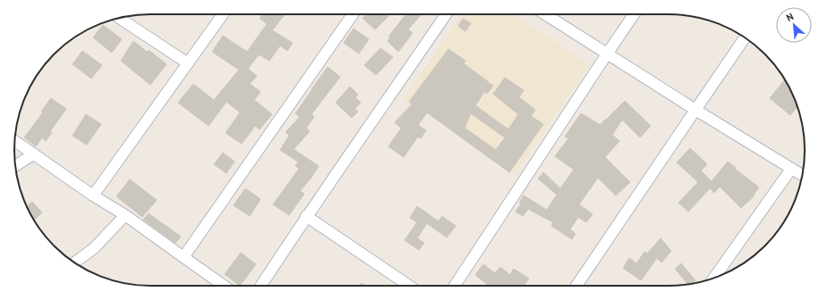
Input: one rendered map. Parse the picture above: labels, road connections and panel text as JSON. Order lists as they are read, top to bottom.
{
  "north": "top left"
}
